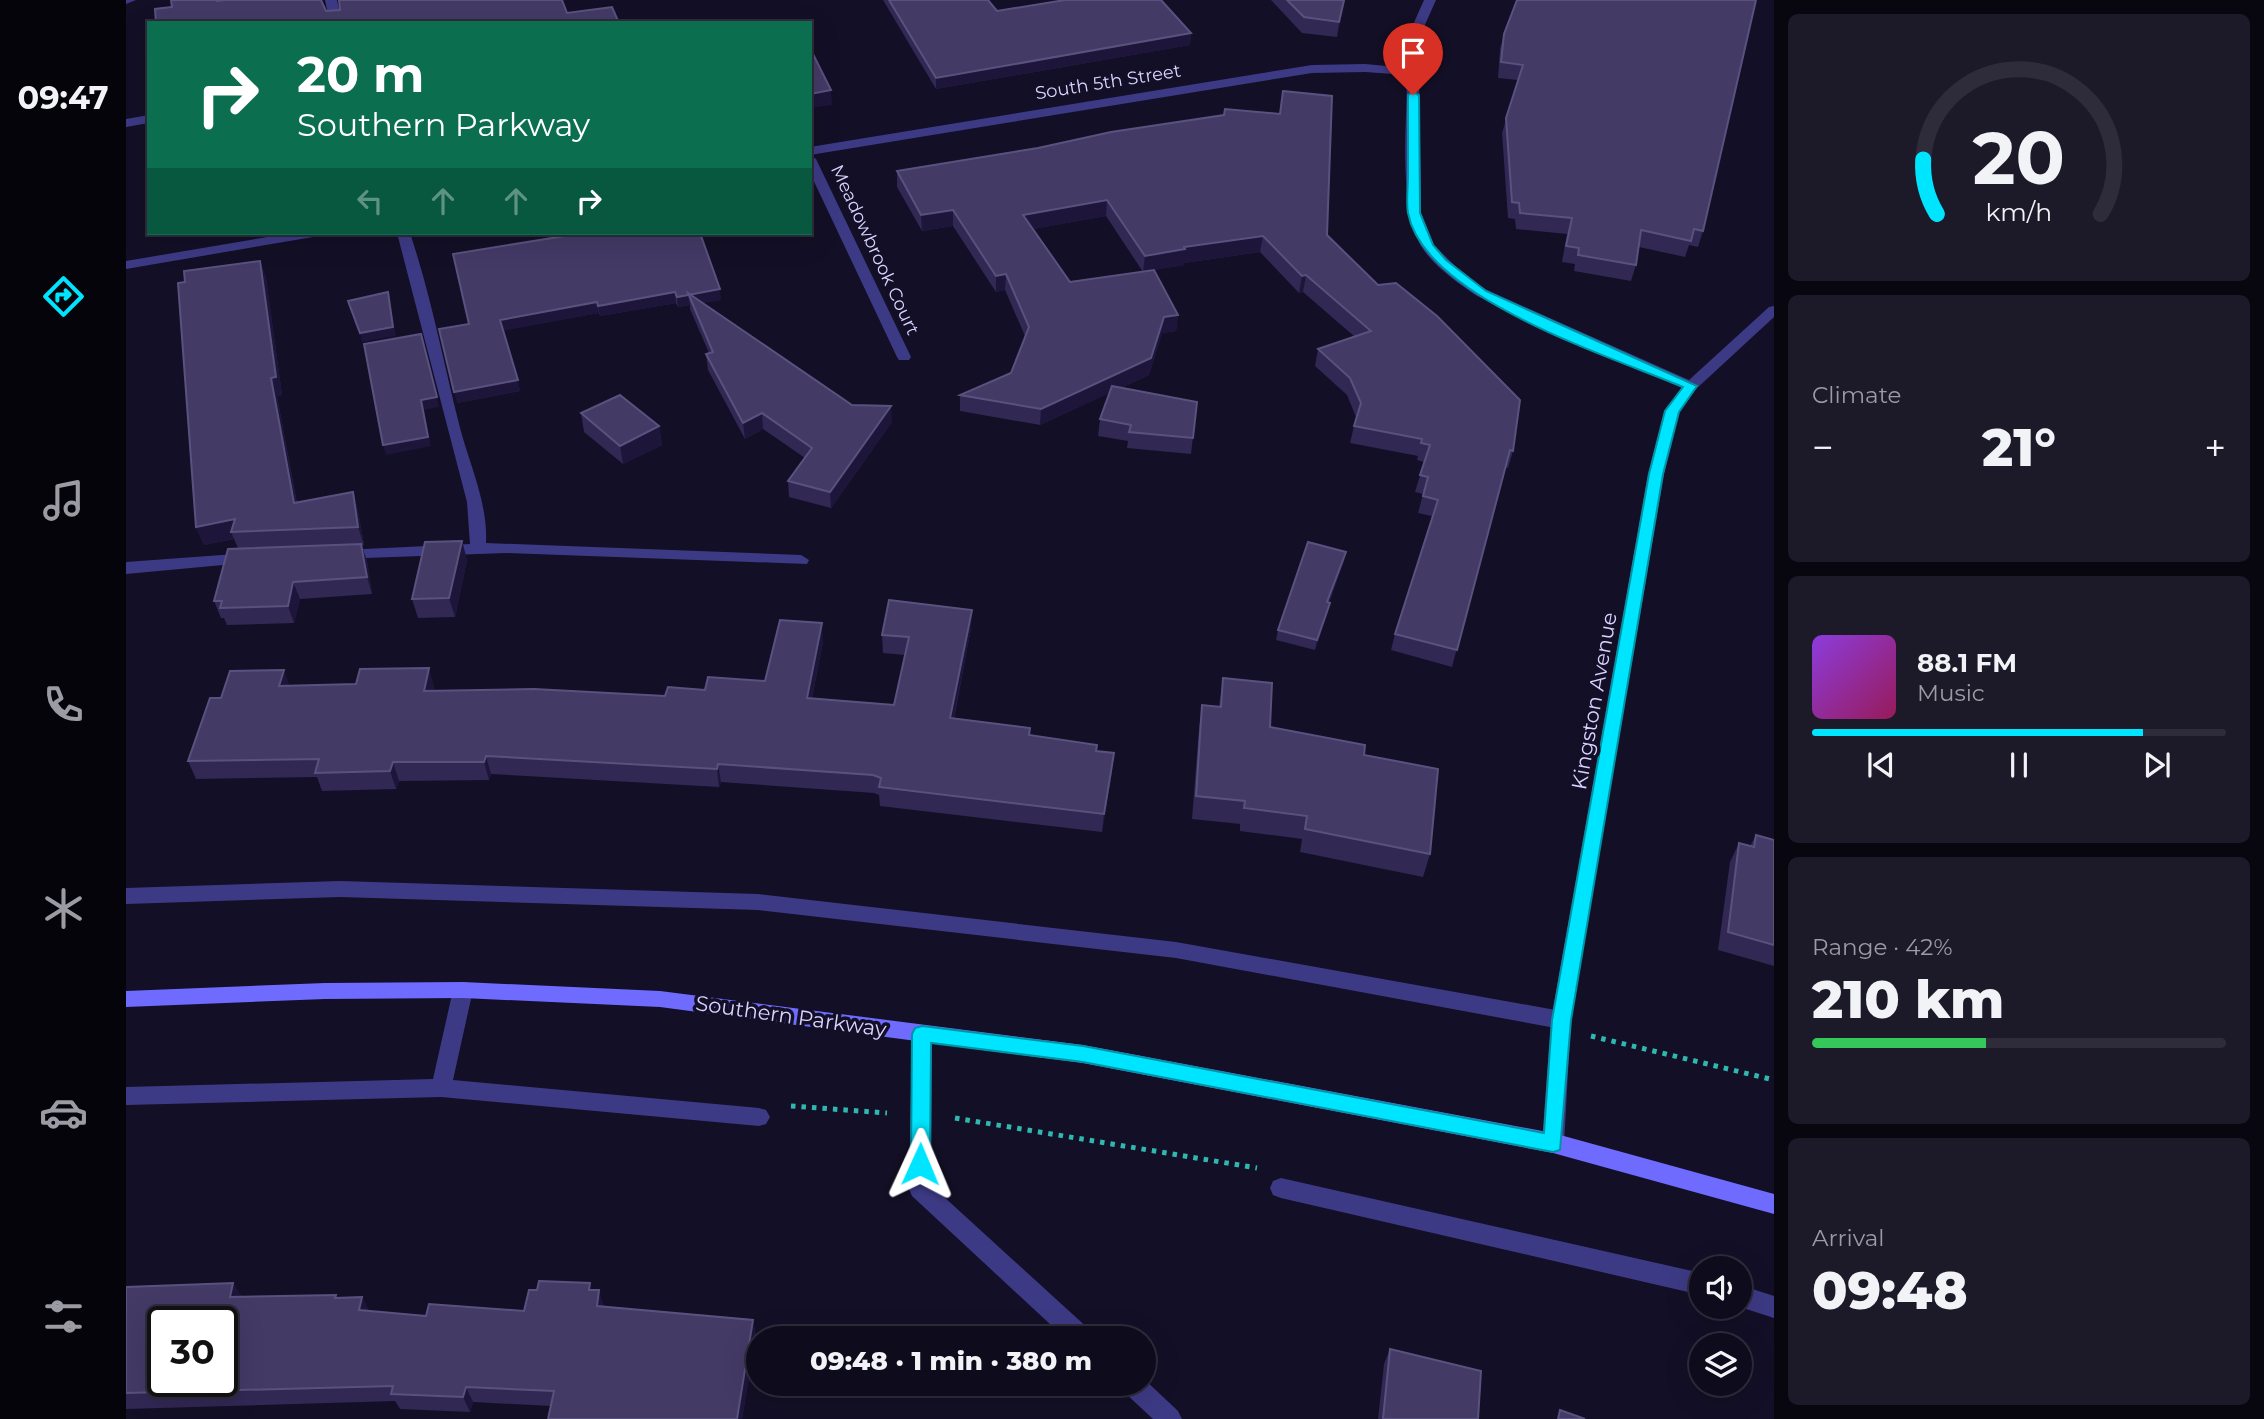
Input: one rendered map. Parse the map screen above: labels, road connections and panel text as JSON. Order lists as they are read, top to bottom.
{
  "streets": {
    "main road": ["Southern Parkway"],
    "street": ["South 5th Street", "Meadowbrook Court", "Kingston Avenue"]
  },
  "crossings": [
    ["Kingston Avenue", "Southern Parkway"]
  ],
  "page": {
    "tabs": "09:47",
    "turn": ["20 m", "Southern Parkway"],
    "tile": [
      "Climate",
      ["Range · 42%", "210 km"],
      ["Arrival", "09:48"]
    ],
    "heat": ["−", "21°", "+"],
    "song": ["88.1 FM", "Music"],
    "limit": "30",
    "trip": "09:48 · 1 min · 380 m",
    "gauge": ["20", "km/h"]
  }
}
